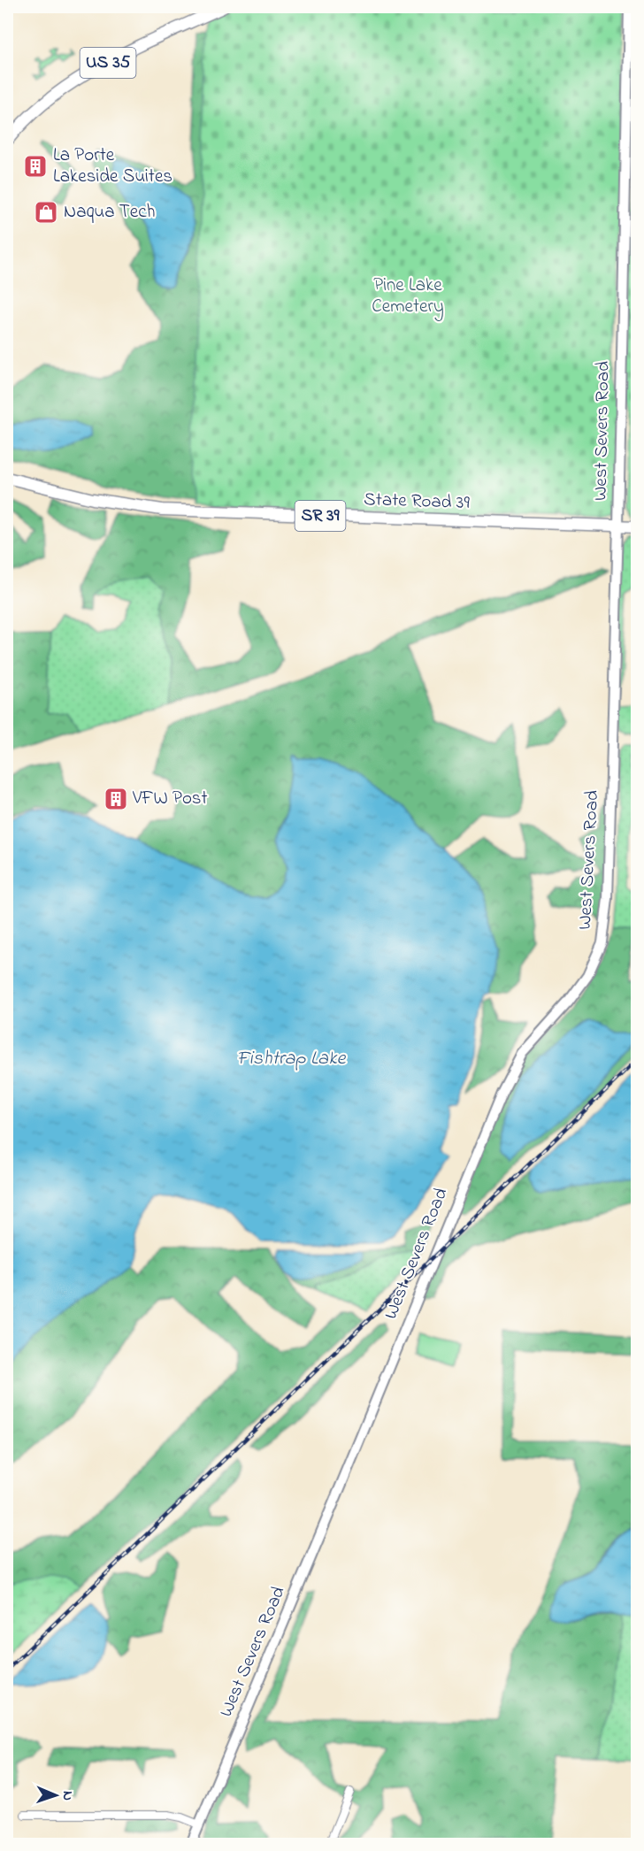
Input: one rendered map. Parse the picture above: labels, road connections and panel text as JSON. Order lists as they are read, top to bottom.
{
  "streets": {
    "main road": ["US 35", "State Road 39", "SR 39"],
    "street": ["West Severs Road"]
  },
  "crossings": [
    ["West Severs Road", "State Road 39"]
  ],
  "water": ["Fishtrap Lake"],
  "parks": ["Pine Lake Cemetery"],
  "places": {
    "building": ["La Porte Lakeside Suites", "VFW Post"],
    "shop": ["Naqua Tech"]
  },
  "north": "right"
}
